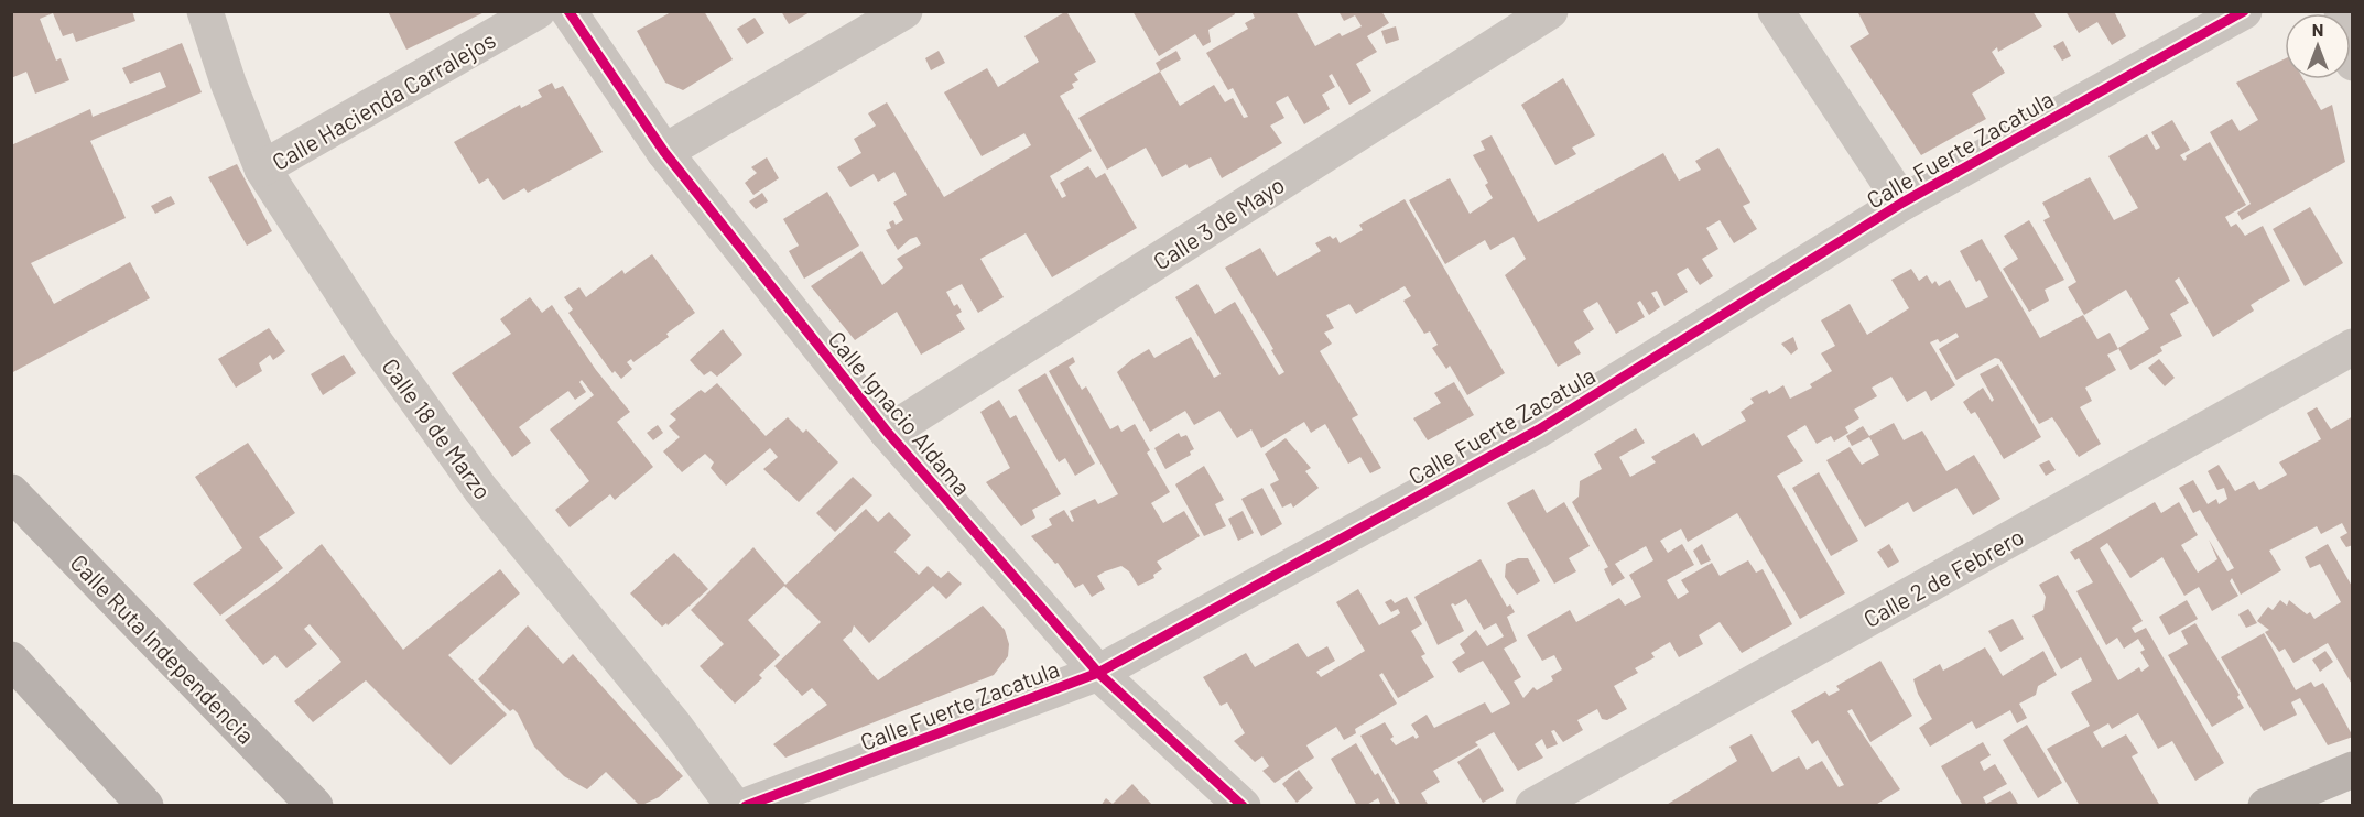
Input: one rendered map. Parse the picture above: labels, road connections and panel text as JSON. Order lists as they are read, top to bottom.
{
  "streets": {
    "main road": ["Calle Ruta Independencia"],
    "street": [
      "Calle Hacienda Carralejos",
      "Calle Fuerte Zacatula",
      "Calle 3 de Mayo",
      "Calle Ignacio Aldama",
      "Calle 18 de Marzo",
      "Calle 2 de Febrero"
    ]
  },
  "crossings": [
    ["Calle Hacienda Carralejos", "Calle 18 de Marzo"],
    ["Calle Fuerte Zacatula", "Calle Ignacio Aldama"],
    ["Calle 3 de Mayo", "Calle Ignacio Aldama"]
  ],
  "north": "top"
}
